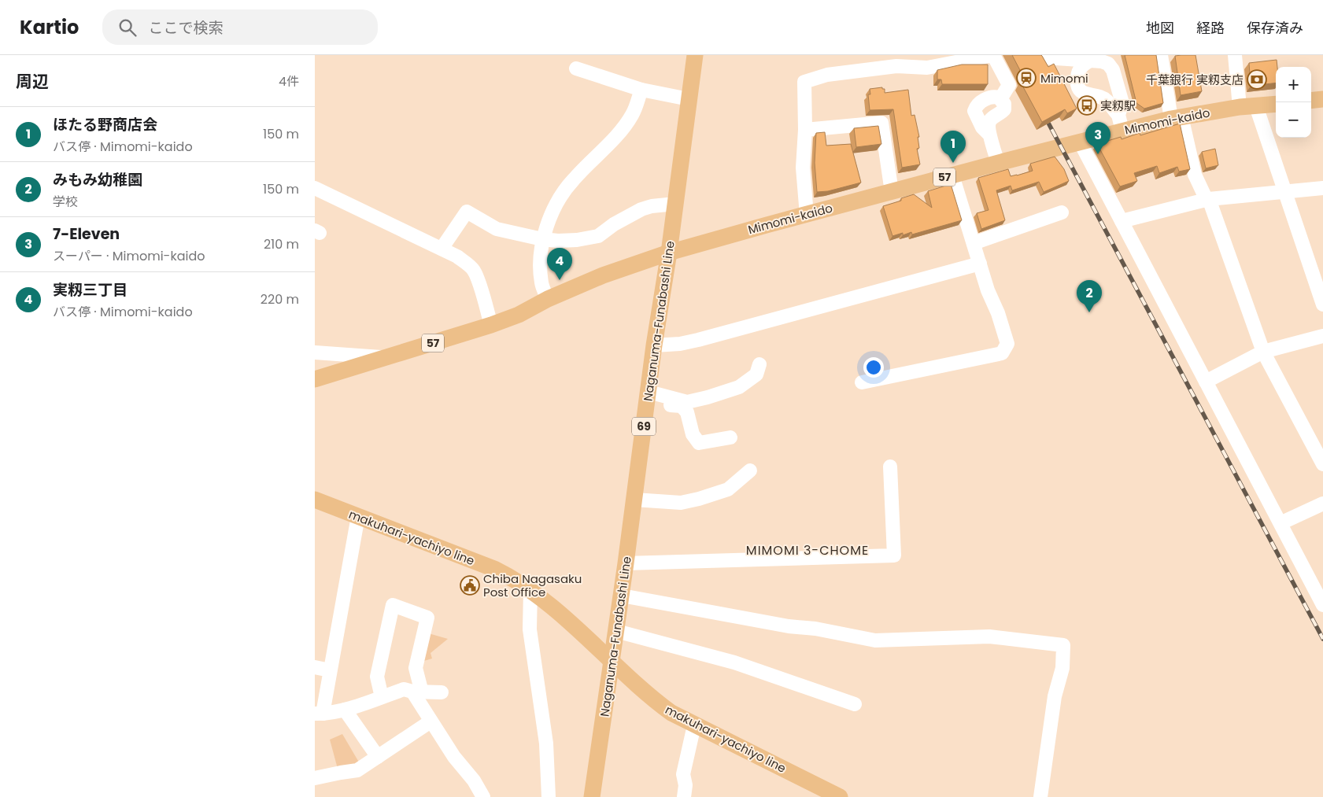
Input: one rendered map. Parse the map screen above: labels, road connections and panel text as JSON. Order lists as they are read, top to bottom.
{
  "streets": {
    "main road": [
      "Mimomi-kaido",
      "57",
      "Naganuma-Funabashi Line",
      "69",
      "makuhari-yachiyo line"
    ]
  },
  "crossings": [
    ["Mimomi-kaido", "Naganuma-Funabashi Line"],
    ["Naganuma-Funabashi Line", "makuhari-yachiyo line"]
  ],
  "districts": ["MIMOMI 3-CHOME"],
  "places": {
    "station": ["Mimomi"],
    "bank": ["千葉銀行 実籾支店"],
    "bus stop": ["実籾駅"],
    "public building": ["Chiba Nagasaku Post Office"]
  },
  "page": {
    "header": "Kartio",
    "search": "ここで検索",
    "nav": ["地図", "経路", "保存済み"],
    "heading": ["周辺", "4件"],
    "map_buttons": ["+", "−"],
    "list": [
      {
        "mark": "1",
        "name": "ほたる野商店会",
        "note": "バス停 · Mimomi-kaido",
        "value": "150 m"
      },
      {
        "mark": "2",
        "name": "みもみ幼稚園",
        "note": "学校",
        "value": "150 m"
      },
      {
        "mark": "3",
        "name": "7-Eleven",
        "note": "スーパー · Mimomi-kaido",
        "value": "210 m"
      },
      {
        "mark": "4",
        "name": "実籾三丁目",
        "note": "バス停 · Mimomi-kaido",
        "value": "220 m"
      }
    ],
    "pins": [
      "3",
      "1",
      "4",
      "2"
    ]
  }
}
